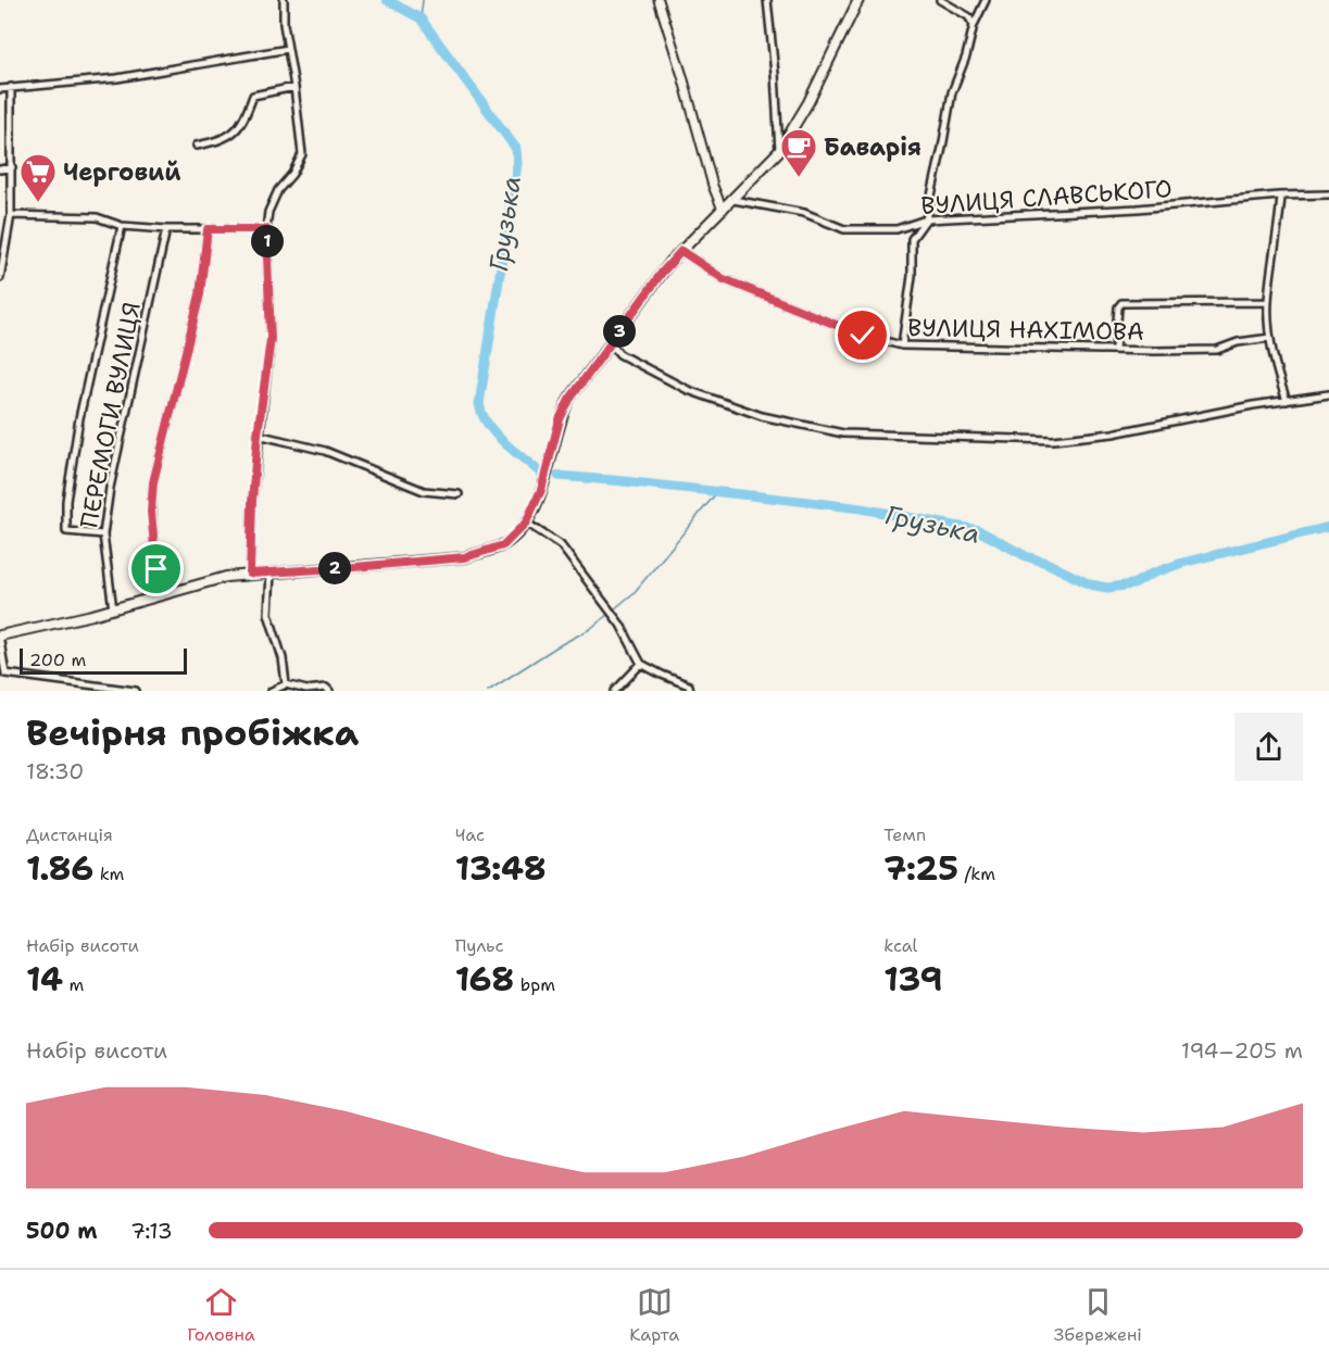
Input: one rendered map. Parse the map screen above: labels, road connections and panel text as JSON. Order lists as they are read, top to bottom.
{
  "streets": {
    "street": ["ВУЛИЦЯ СЛАВСЬКОГО", "ВУЛИЦЯ НАХІМОВА", "ПЕРЕМОГИ ВУЛИЦЯ"]
  },
  "water": ["Грузька"],
  "places": {
    "cafe": ["Баварія"],
    "supermarket": ["Черговий"]
  },
  "scale_bar": "200 m",
  "page": {
    "pins": ["1", "3", "2"],
    "scale": "200 m",
    "heading": ["Вечірня пробіжка", "18:30"],
    "stats": [
      ["Дистанція", "1.86 km"],
      ["Час", "13:48"],
      ["Темп", "7:25 /km"],
      ["Набір висоти", "14 m"],
      ["Пульс", "168 bpm"],
      ["kcal", "139"]
    ],
    "chart": ["Набір висоти", "194–205 m"],
    "list": [
      {
        "name": "500 m",
        "note": "7:13"
      }
    ],
    "tabs": ["Головна", "Карта", "Збережені"]
  }
}
